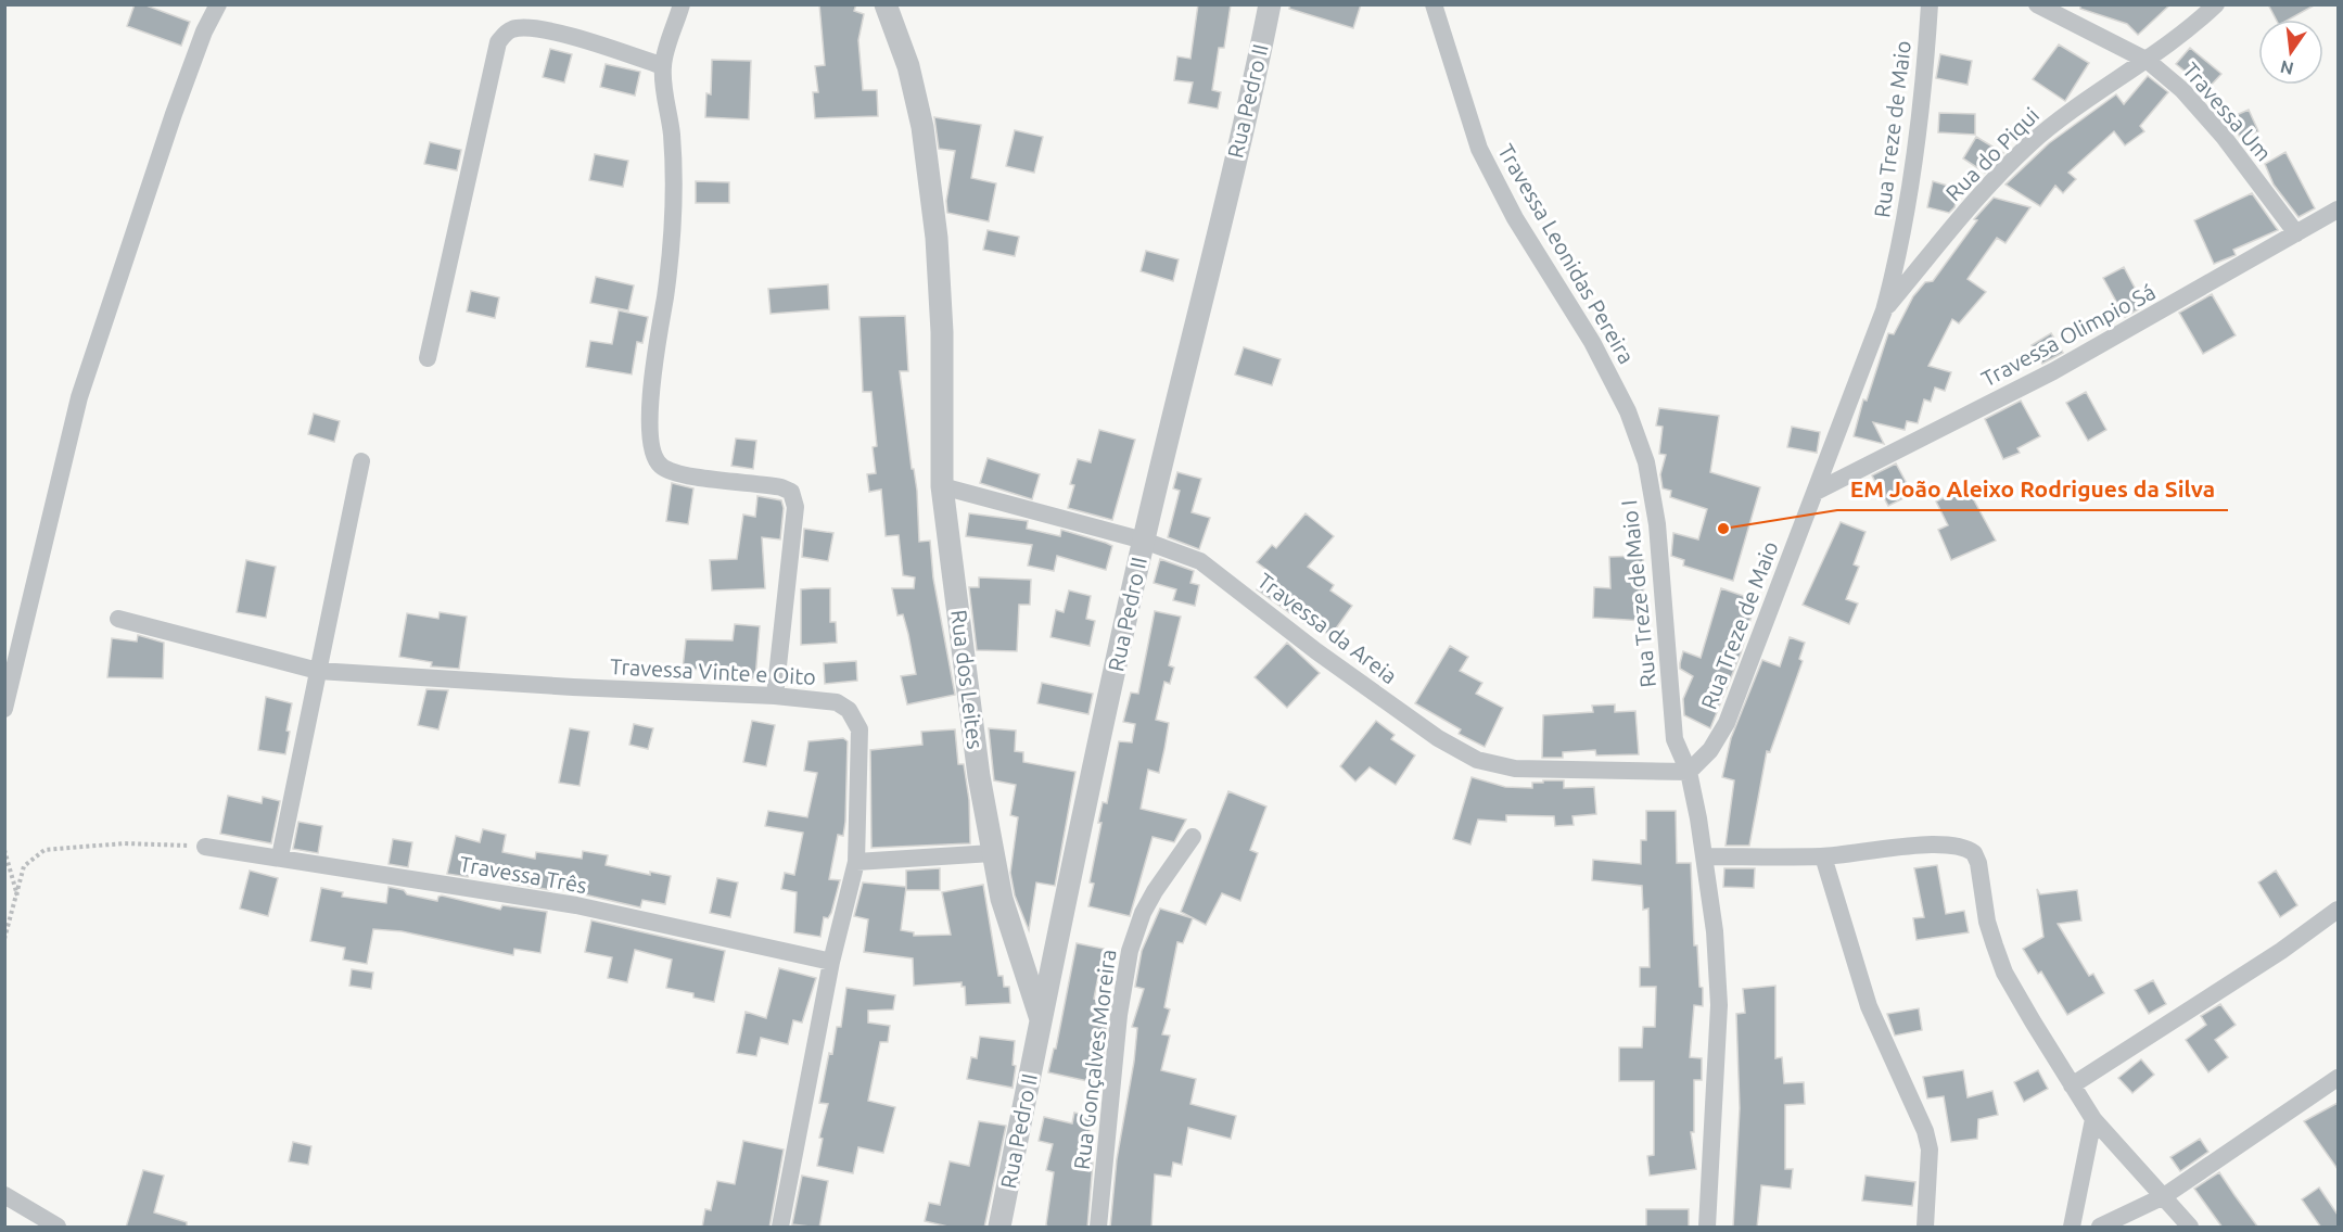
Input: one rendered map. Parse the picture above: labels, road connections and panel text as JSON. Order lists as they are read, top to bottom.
{
  "streets": {
    "street": [
      "Rua Pedro II",
      "Travessa Um",
      "Rua Treze de Maio",
      "Rua do Piqui",
      "Travessa Leonidas Pereira",
      "Travessa Olimpio Sá",
      "Rua Treze de Maio I",
      "Travessa da Areia",
      "Travessa Vinte e Oito",
      "Rua dos Leites",
      "Travessa Três",
      "Rua Gonçalves Moreira"
    ]
  },
  "crossings": [
    ["Rua Pedro II", "Travessa da Areia"],
    ["Rua Pedro II", "Rua dos Leites"],
    ["Travessa Um", "Rua do Piqui"],
    ["Travessa Um", "Travessa Olimpio Sá"],
    ["Rua Treze de Maio", "Rua do Piqui"],
    ["Rua Treze de Maio", "Travessa Olimpio Sá"],
    ["Rua Treze de Maio", "Rua Treze de Maio I"],
    ["Rua Treze de Maio", "Travessa da Areia"],
    ["Travessa Leonidas Pereira", "Rua Treze de Maio I"],
    ["Rua Treze de Maio I", "Travessa da Areia"],
    ["Travessa da Areia", "Rua dos Leites"],
    ["Travessa Vinte e Oito", "Travessa Três"]
  ],
  "places": ["EM João Aleixo Rodrigues da Silva"],
  "north": "bottom"
}
